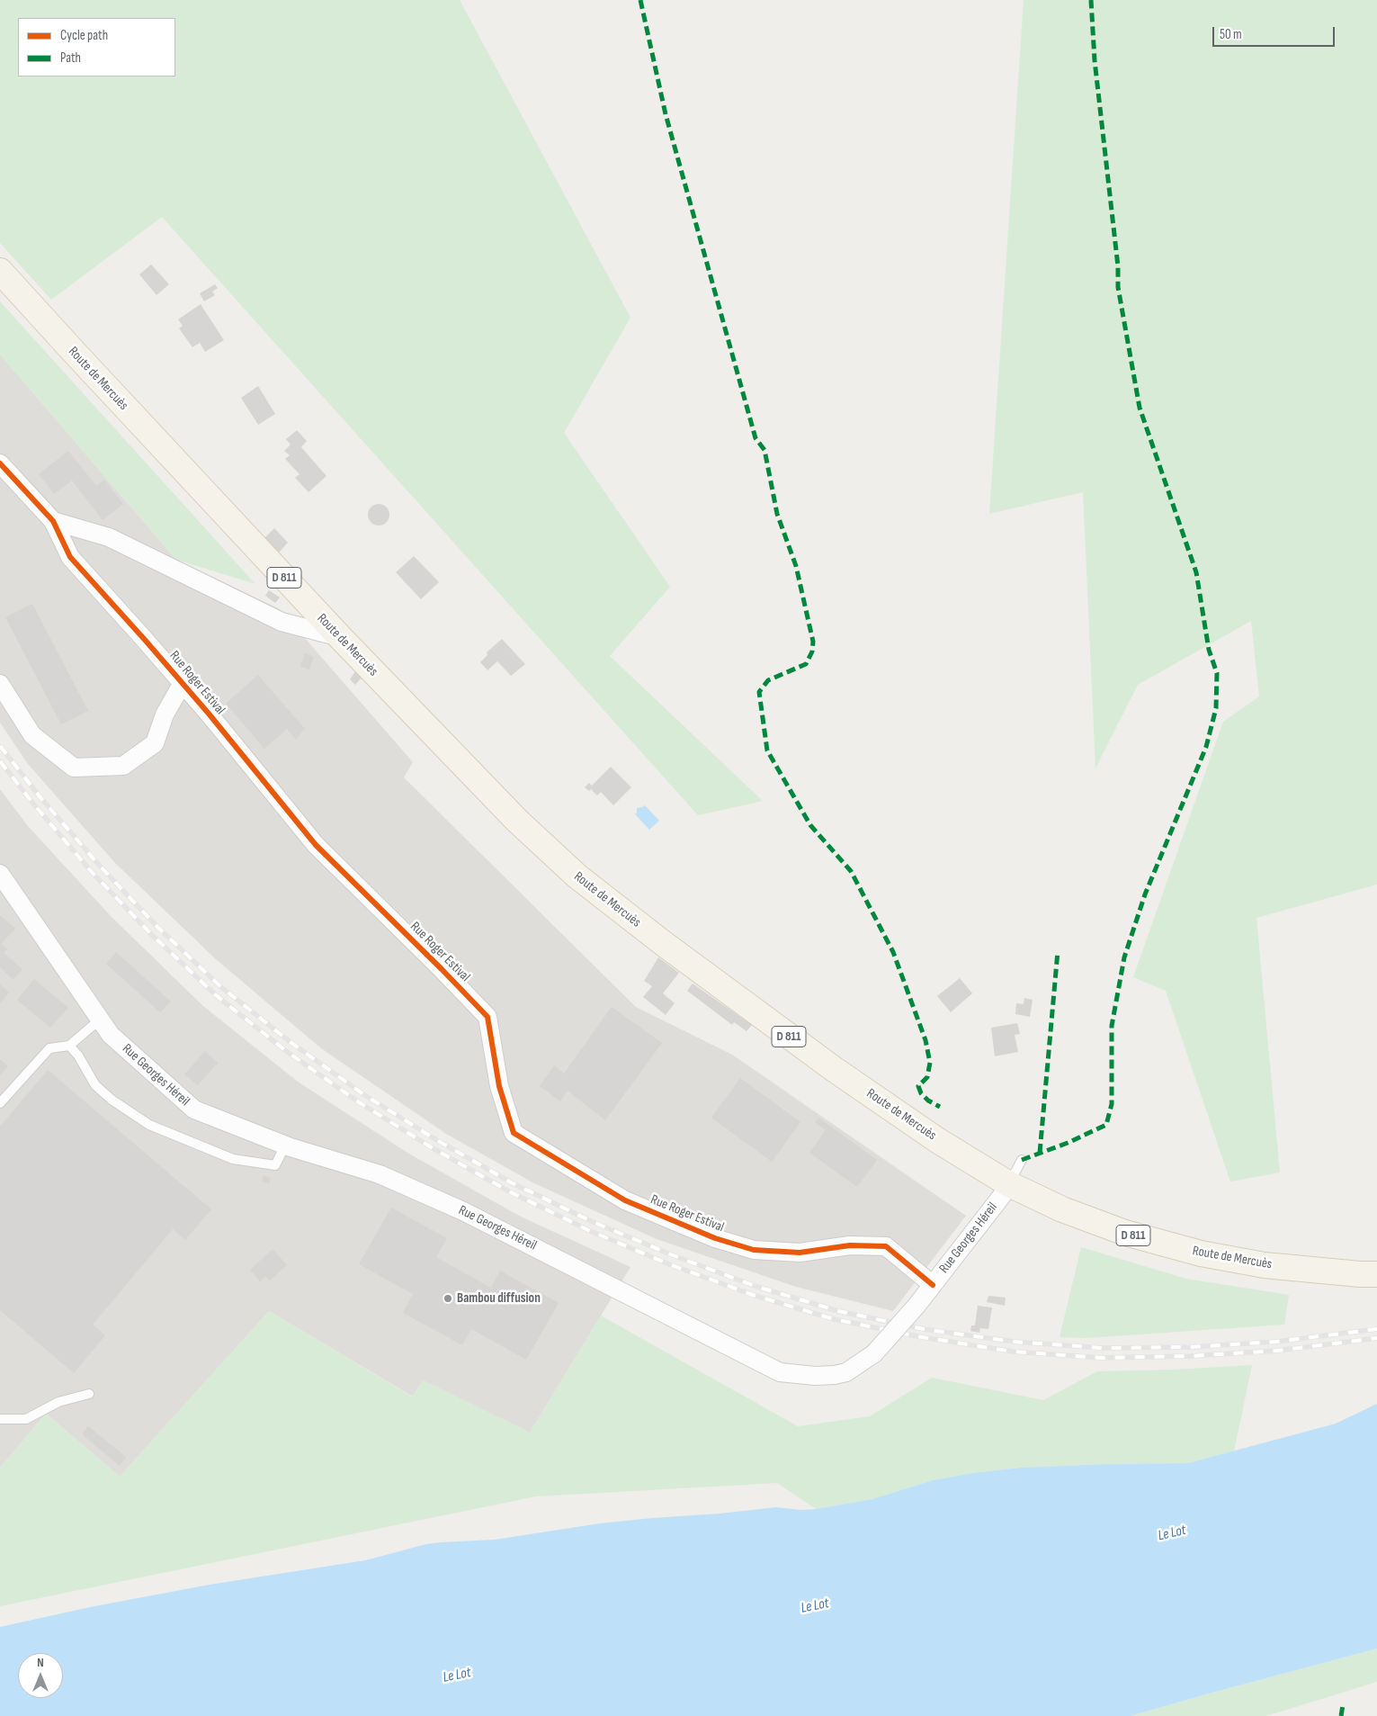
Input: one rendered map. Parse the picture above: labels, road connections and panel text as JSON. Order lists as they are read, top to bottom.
{
  "streets": {
    "main road": ["Route de Mercuès", "D 811"],
    "street": ["Rue Roger Estival", "Rue Georges Héreil"]
  },
  "crossings": [
    ["Route de Mercuès", "Rue Georges Héreil"],
    ["Rue Roger Estival", "Rue Georges Héreil"]
  ],
  "water": ["Le Lot"],
  "places": ["Bambou diffusion"],
  "legend": ["Cycle path", "Path"],
  "scale_bar": "50 m",
  "north": "top"
}
